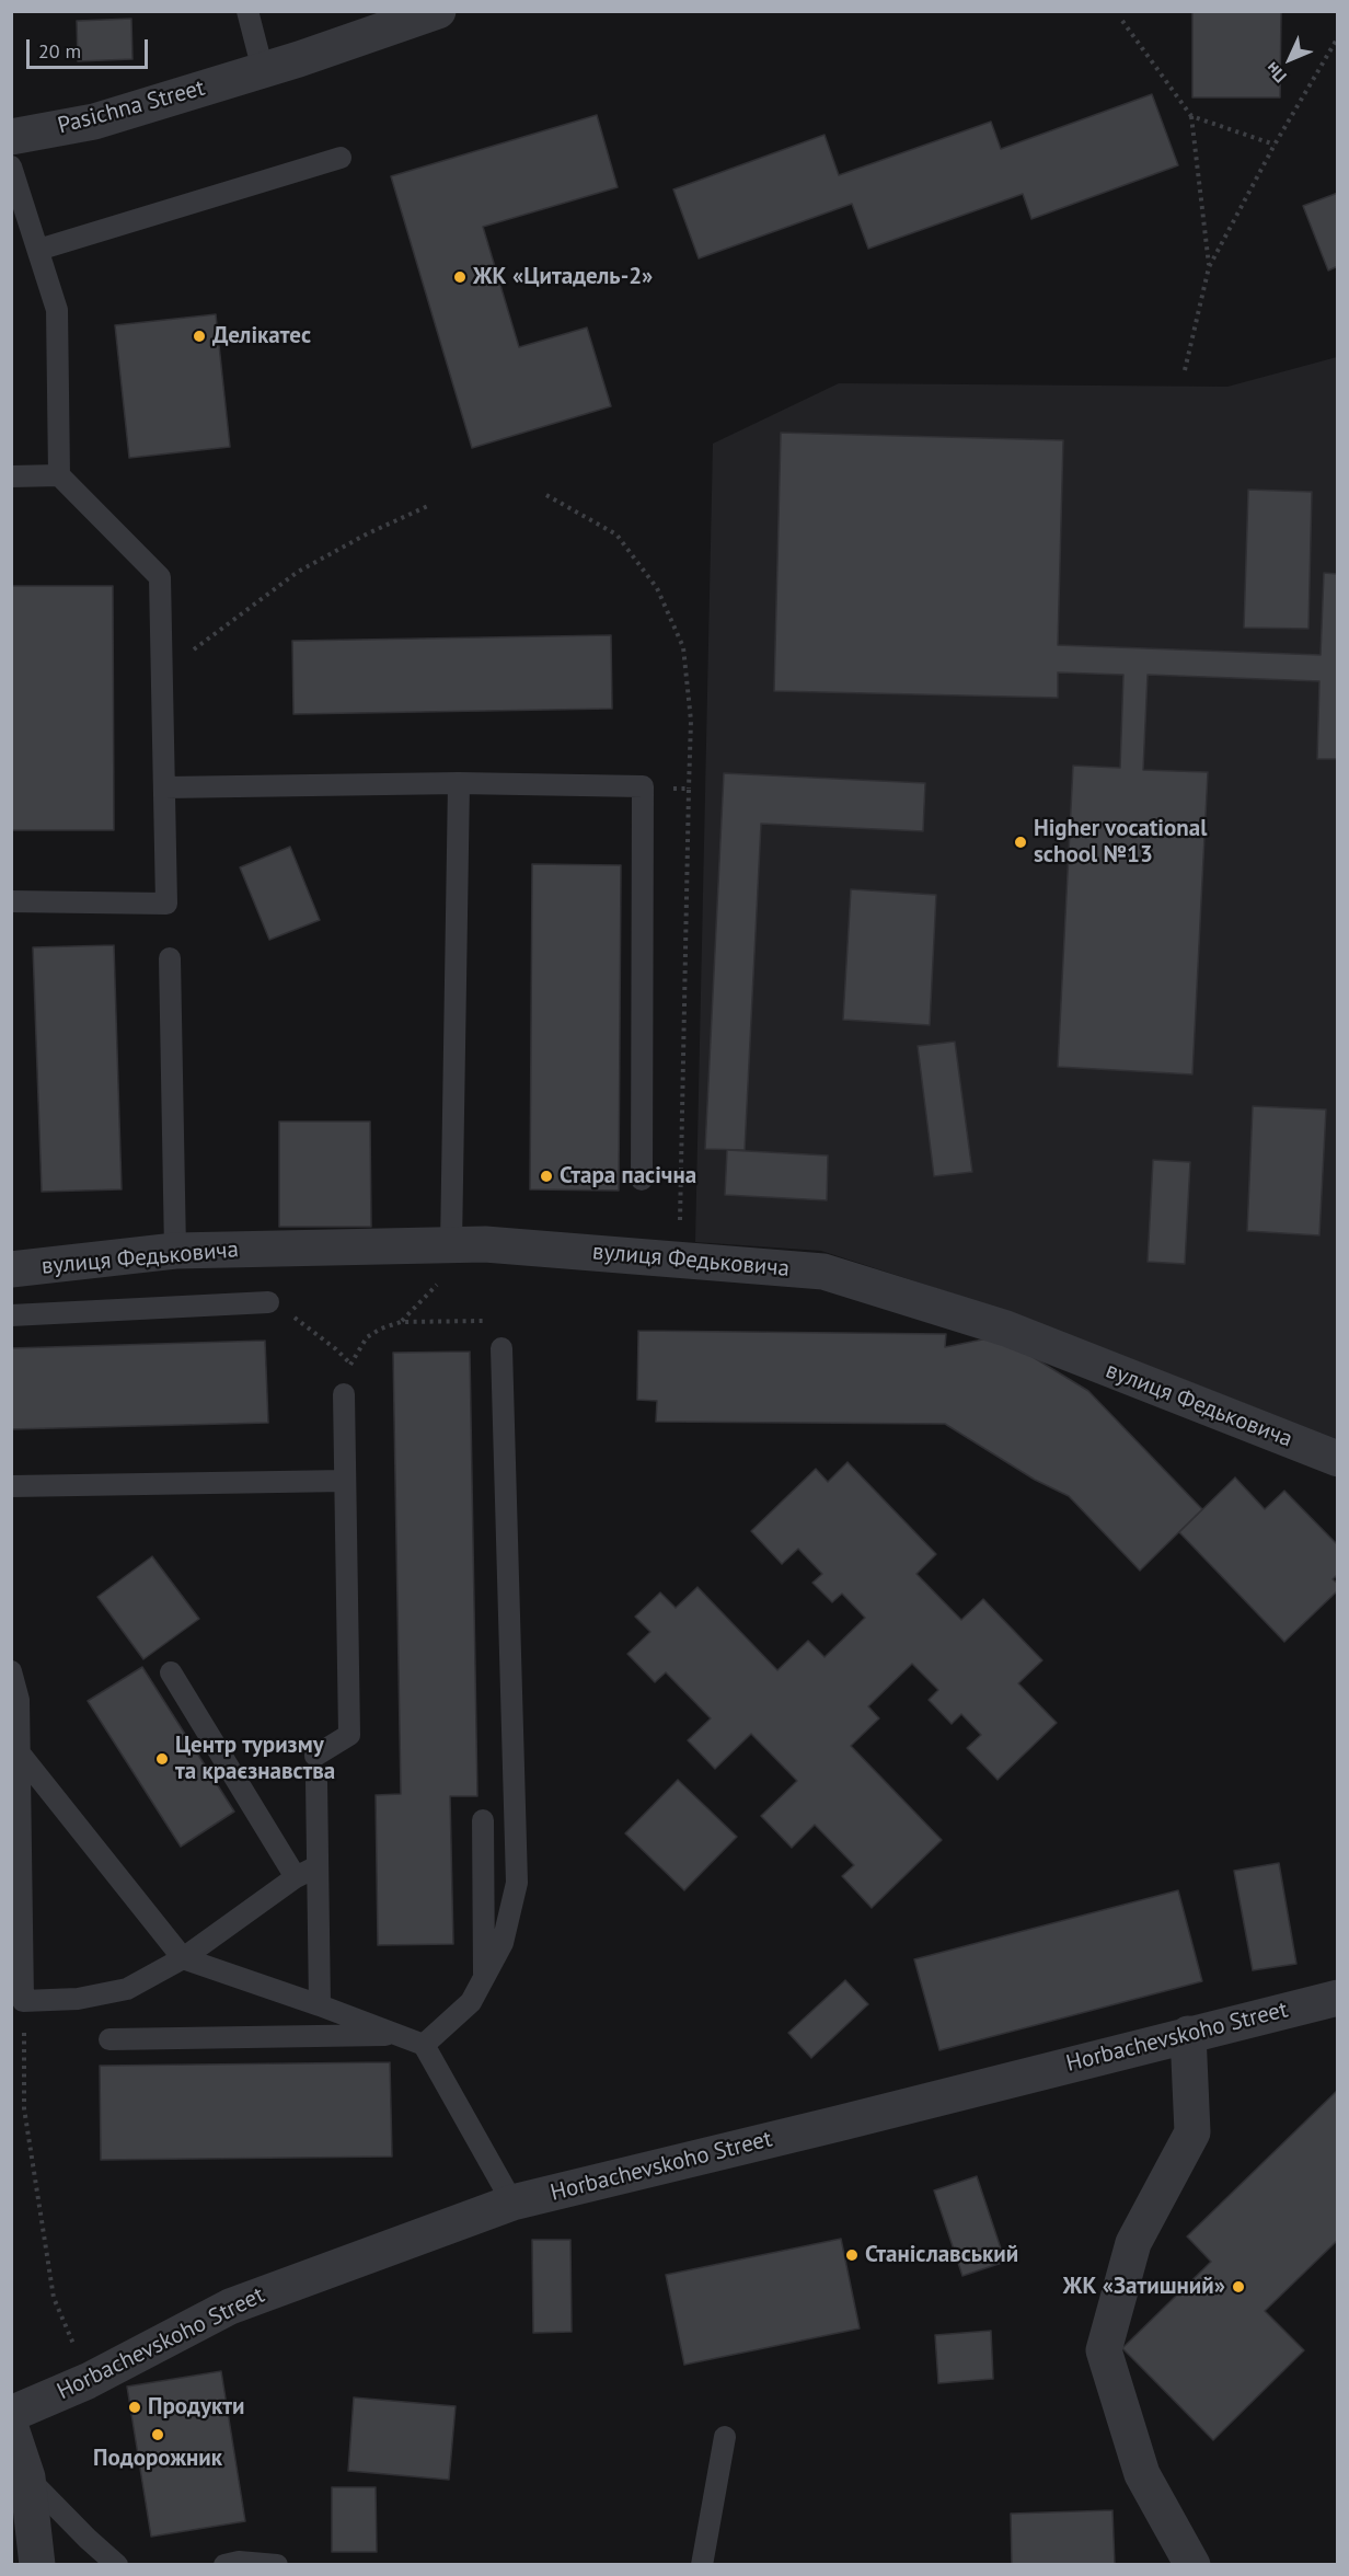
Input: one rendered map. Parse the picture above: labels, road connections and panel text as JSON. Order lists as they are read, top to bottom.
{
  "streets": {
    "street": ["Pasichna Street", "вулиця Федьковича", "Horbachevskoho Street"]
  },
  "places": [
    "ЖК «Цитадель-2»",
    "Делікатес",
    "Higher vocational school №13",
    "Стара пасічна",
    "Центр туризму та краєзнавства",
    "Станіславський",
    "ЖК «Затишний»",
    "Продукти",
    "Подорожник"
  ],
  "scale_bar": "20 m",
  "north": "bottom left"
}
